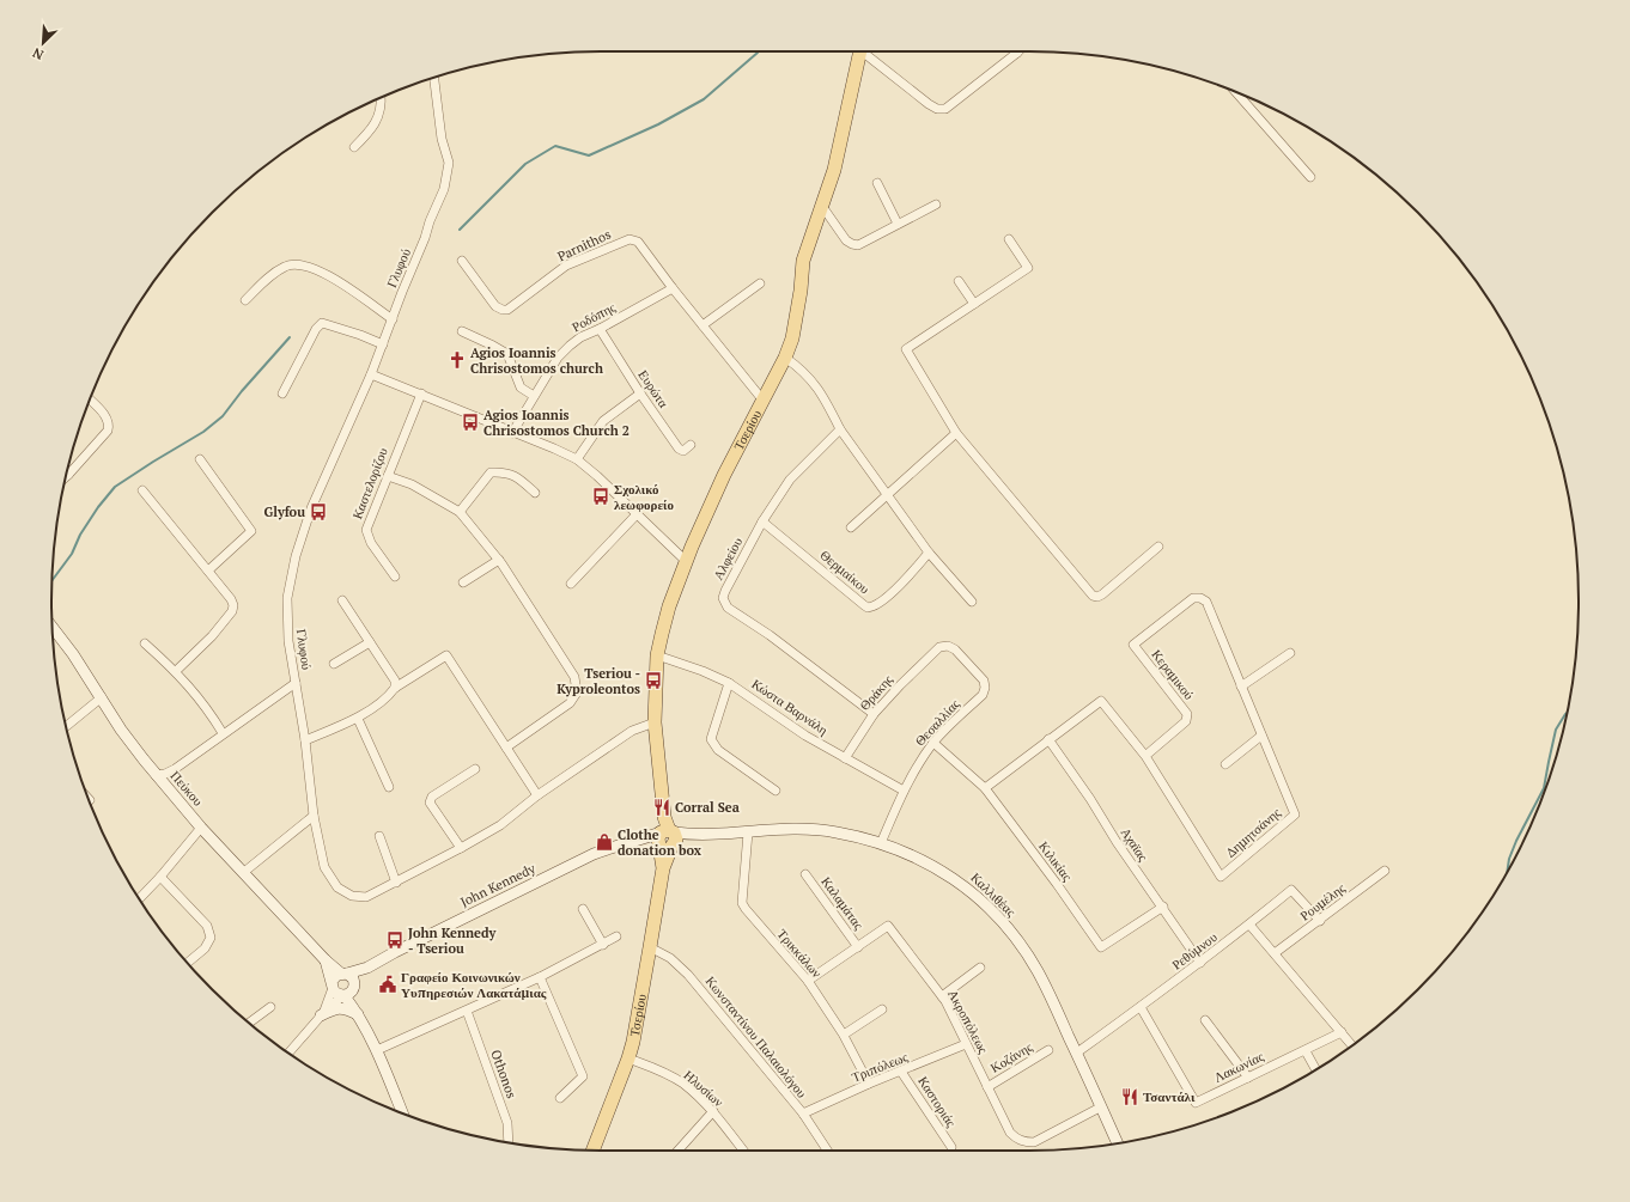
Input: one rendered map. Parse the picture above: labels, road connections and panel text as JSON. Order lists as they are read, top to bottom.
{
  "streets": {
    "main road": ["Τσερίου"],
    "street": [
      "Parnithos",
      "Γλυφού",
      "Ροδόπης",
      "Ευρώτα",
      "Καστελορίζου",
      "Αλφείου",
      "Θερμαίκου",
      "Κεραμικού",
      "Θράκης",
      "Κώστα Βαρνάλη",
      "Θεσαλλίας",
      "Πεύκου",
      "Δημητσάνης",
      "Αχαϊας",
      "Κιλικίας",
      "John Kennedy",
      "Καλλιθέας",
      "Ρουμέλης",
      "Καλαμάτας",
      "Ρεθύμνου",
      "Τρικκάλων",
      "Ακροπόλεως",
      "Κωνσταντίνου Παλαιολόγου",
      "Κοζάνης",
      "Τριπόλεως",
      "Λακωνίας",
      "Othonos",
      "Ηλυσίων",
      "Καστοριάς"
    ]
  },
  "crossings": [
    ["Parnithos", "Ροδόπης"],
    ["Parnithos", "Τσερίου"],
    ["Γλυφού", "Τσερίου"],
    ["Ροδόπης", "Ευρώτα"],
    ["Τσερίου", "Κώστα Βαρνάλη"],
    ["Τσερίου", "John Kennedy"],
    ["Τσερίου", "Κωνσταντίνου Παλαιολόγου"],
    ["Τσερίου", "Ηλυσίων"],
    ["Αλφείου", "Θερμαίκου"],
    ["Αλφείου", "Θράκης"],
    ["Κεραμικού", "Δημητσάνης"],
    ["Θράκης", "Κώστα Βαρνάλη"],
    ["Θράκης", "Θεσαλλίας"],
    ["Κώστα Βαρνάλη", "Θεσαλλίας"],
    ["Θεσαλλίας", "Κιλικίας"],
    ["Θεσαλλίας", "Καλλιθέας"],
    ["Αχαϊας", "Κιλικίας"],
    ["Αχαϊας", "Ρεθύμνου"],
    ["John Kennedy", "Καλλιθέας"],
    ["Καλλιθέας", "Ρεθύμνου"],
    ["Καλλιθέας", "Τρικκάλων"],
    ["Καλλιθέας", "Ακροπόλεως"],
    ["Ρουμέλης", "Ρεθύμνου"],
    ["Καλαμάτας", "Ακροπόλεως"],
    ["Ρεθύμνου", "Λακωνίας"],
    ["Τρικκάλων", "Ακροπόλεως"],
    ["Τρικκάλων", "Τριπόλεως"],
    ["Ακροπόλεως", "Κοζάνης"],
    ["Ακροπόλεως", "Τριπόλεως"],
    ["Κωνσταντίνου Παλαιολόγου", "Τριπόλεως"],
    ["Τριπόλεως", "Καστοριάς"]
  ],
  "places": {
    "church": ["Agios Ioannis Chrisostomos church"],
    "bus stop": [
      "Agios Ioannis Chrisostomos Church 2",
      "Σχολικό λεωφορείο",
      "Glyfou",
      "Tseriou - Kyproleontos",
      "John Kennedy - Tseriou"
    ],
    "restaurant": ["Corral Sea", "Τσαντάλι"],
    "shop": ["Clothe donation box"],
    "public building": ["Γραφείο Κοινωνικών Υυπηρεσιών Λακατάμιας"]
  },
  "north": "bottom left"
}
